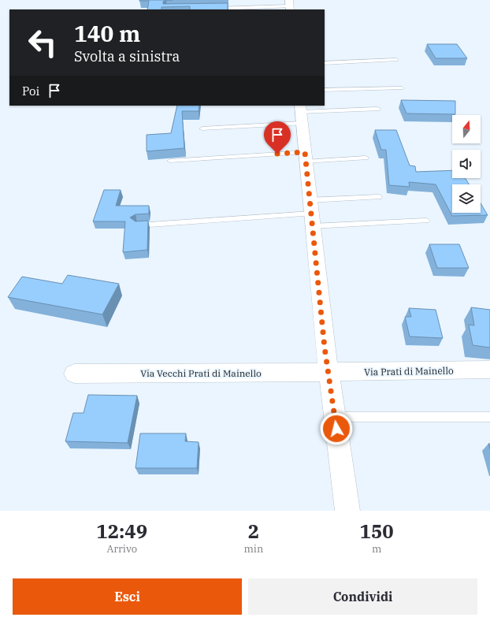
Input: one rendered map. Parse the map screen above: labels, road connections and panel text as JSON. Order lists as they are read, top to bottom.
{
  "streets": {
    "street": ["Via Prati di Mainello", "Via Vecchi Prati di Mainello"]
  },
  "crossings": [
    ["Via Prati di Mainello", "Via Vecchi Prati di Mainello"]
  ],
  "north": "top",
  "page": {
    "turn": ["140 m", "Svolta a sinistra"],
    "then": "Poi",
    "eta": [
      "12:49",
      "Arrivo",
      "2",
      "min",
      "150",
      "m"
    ],
    "buttons": ["Esci", "Condividi"]
  }
}
